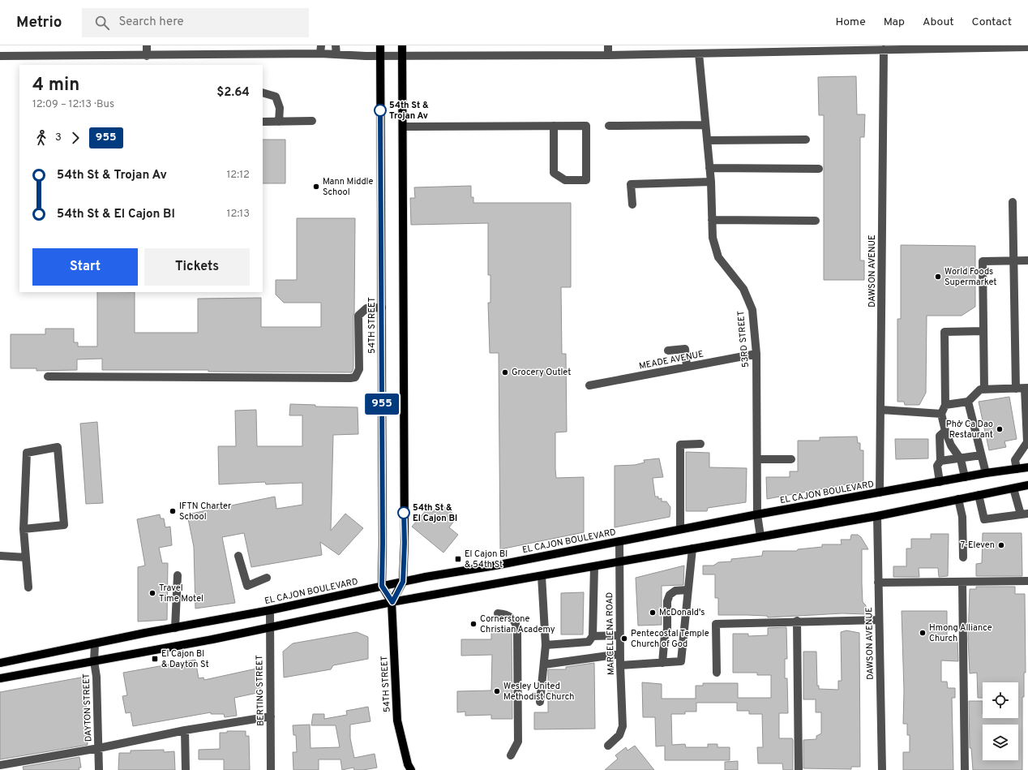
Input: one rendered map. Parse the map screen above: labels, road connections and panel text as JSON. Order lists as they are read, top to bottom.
{
  "streets": {
    "main road": ["54TH STREET", "EL CAJON BOULEVARD"],
    "street": [
      "DAWSON AVENUE",
      "53RD STREET",
      "MEADE AVENUE",
      "MARCELLENA ROAD",
      "BERTING STREET",
      "DAYTON STREET"
    ]
  },
  "crossings": [
    ["DAWSON AVENUE", "EL CAJON BOULEVARD"],
    ["54TH STREET", "EL CAJON BOULEVARD"],
    ["53RD STREET", "MEADE AVENUE"],
    ["53RD STREET", "EL CAJON BOULEVARD"],
    ["EL CAJON BOULEVARD", "MARCELLENA ROAD"],
    ["EL CAJON BOULEVARD", "BERTING STREET"],
    ["EL CAJON BOULEVARD", "DAYTON STREET"]
  ],
  "places": {
    "other": [
      "54th St & Trojan Av",
      "Mann Middle School",
      "World Foods Supermarket",
      "Grocery Outlet",
      "Phở Ca Dao Restaurant",
      "IFTN Charter School",
      "54th St & El Cajon Bl",
      "7-Eleven",
      "Travel Time Motel",
      "McDonald's",
      "Cornerstone Christian Academy",
      "Hmong Alliance Church",
      "Pentecostal Temple Church of God",
      "Wesley United Methodist Church"
    ],
    "transit": ["El Cajon Bl & 54th St", "El Cajon Bl & Dayton St"]
  },
  "lines": ["bus line 955"],
  "page": {
    "header": "Metrio",
    "search": "Search here",
    "nav": [
      "Home",
      "Map",
      "About",
      "Contact"
    ],
    "on_map": "955",
    "heading": ["4 min", "12:09 – 12:13 · Bus", "$2.64"],
    "legs": ["3", "955"],
    "list": [
      {
        "name": "54th St & Trojan Av",
        "value": "12:12"
      },
      {
        "name": "54th St & El Cajon Bl",
        "value": "12:13"
      }
    ],
    "buttons": ["Start", "Tickets"]
  }
}
